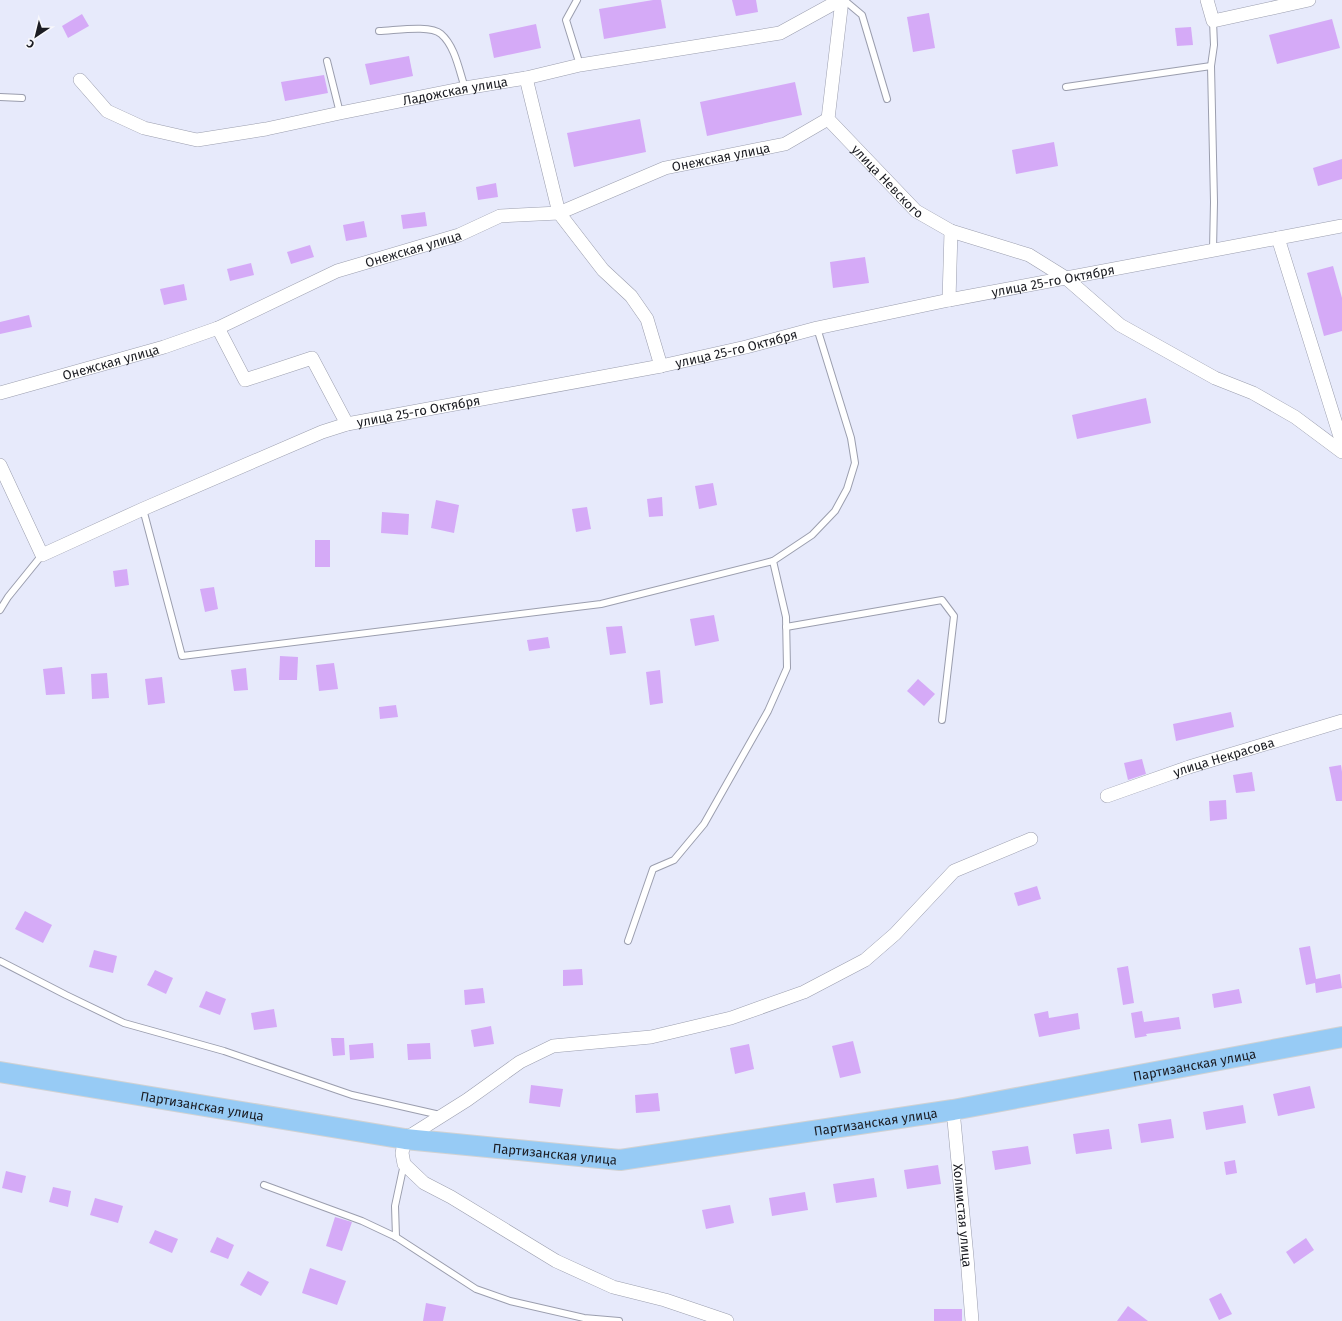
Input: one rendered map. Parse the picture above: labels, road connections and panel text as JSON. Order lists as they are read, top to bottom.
{
  "streets": {
    "main road": ["Партизанская улица"],
    "street": [
      "Ладожская улица",
      "Онежская улица",
      "улица Невского",
      "улица 25-го Октября",
      "улица Некрасова",
      "Холмистая улица"
    ]
  },
  "crossings": [
    ["Онежская улица", "улица Невского"],
    ["улица Невского", "улица 25-го Октября"],
    ["Партизанская улица", "Холмистая улица"]
  ],
  "north": "bottom left"
}
